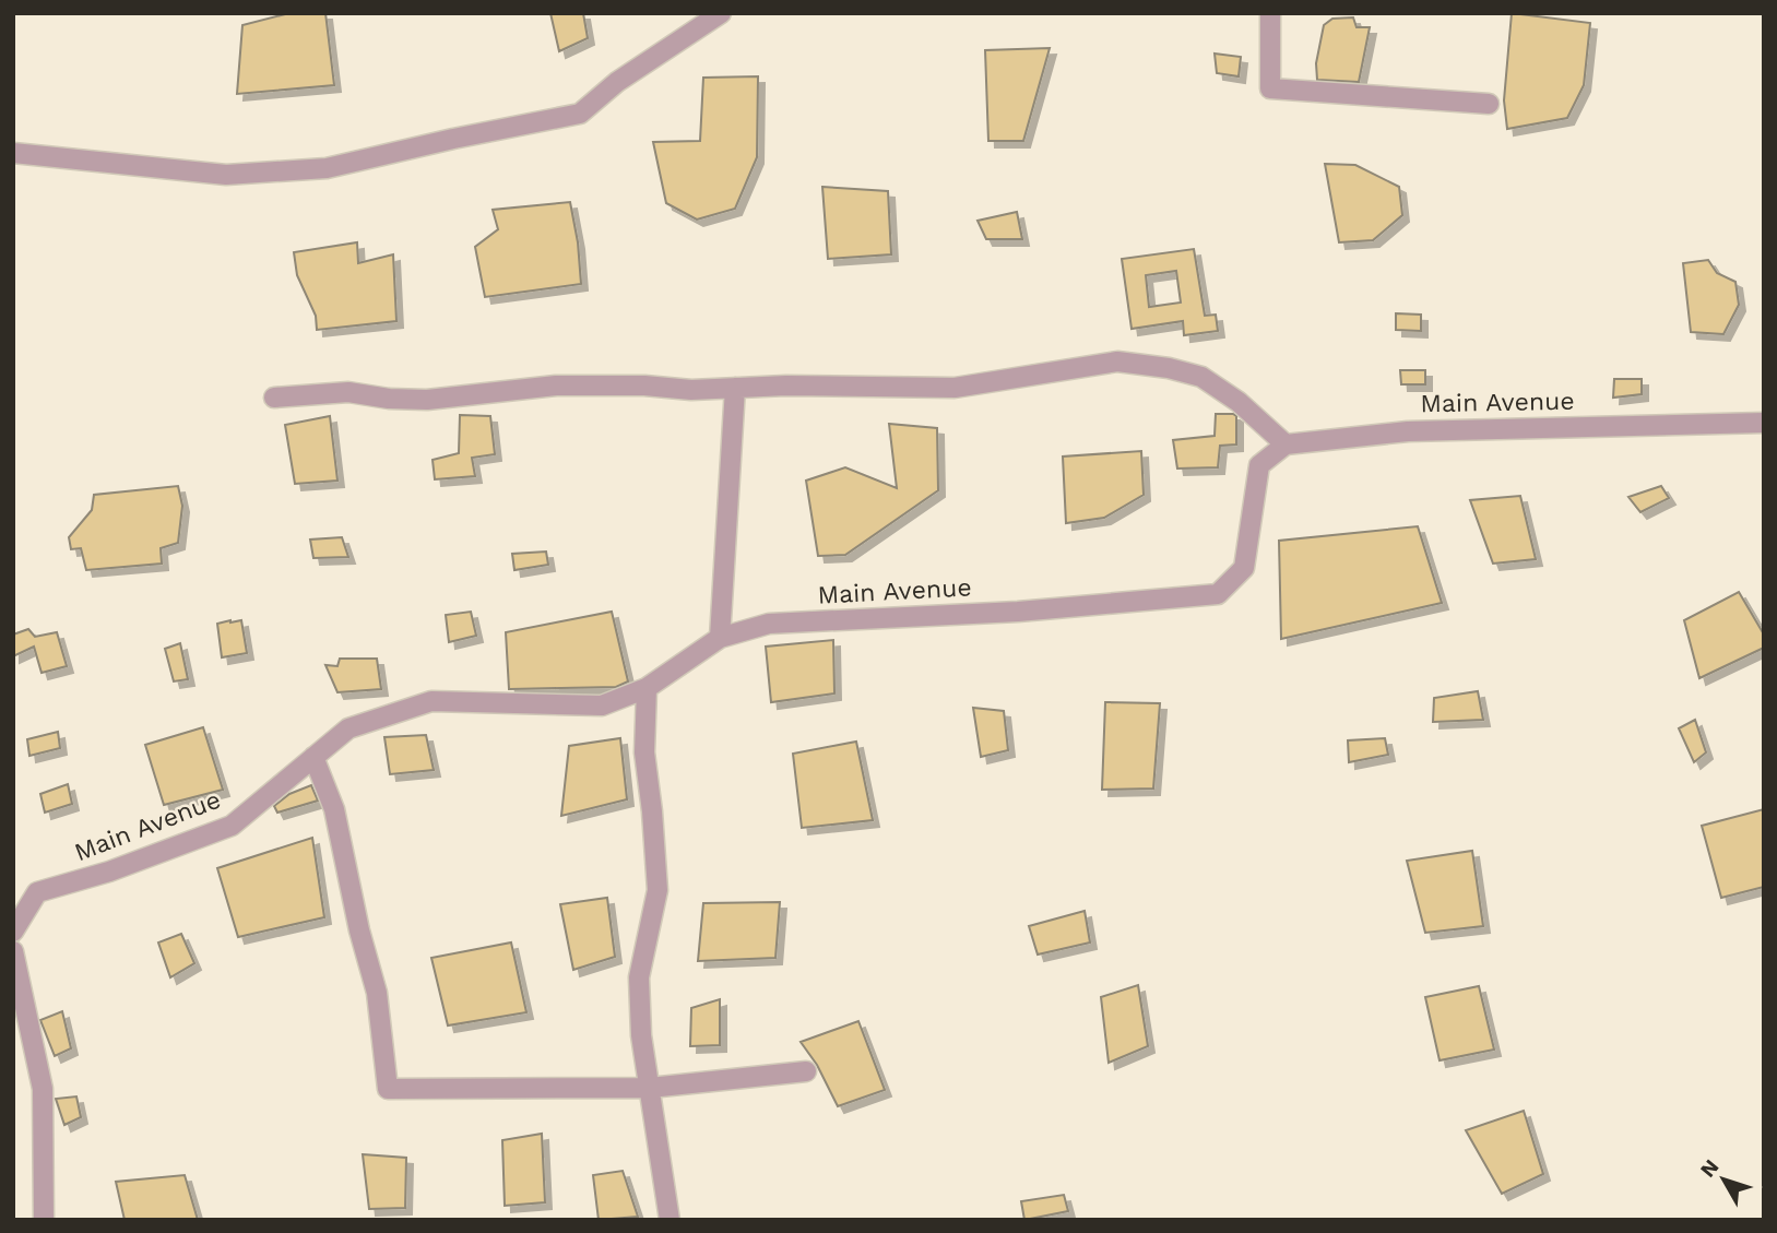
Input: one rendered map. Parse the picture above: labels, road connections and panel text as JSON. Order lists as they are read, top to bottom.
{
  "streets": {
    "street": ["Main Avenue"]
  },
  "north": "top left"
}
